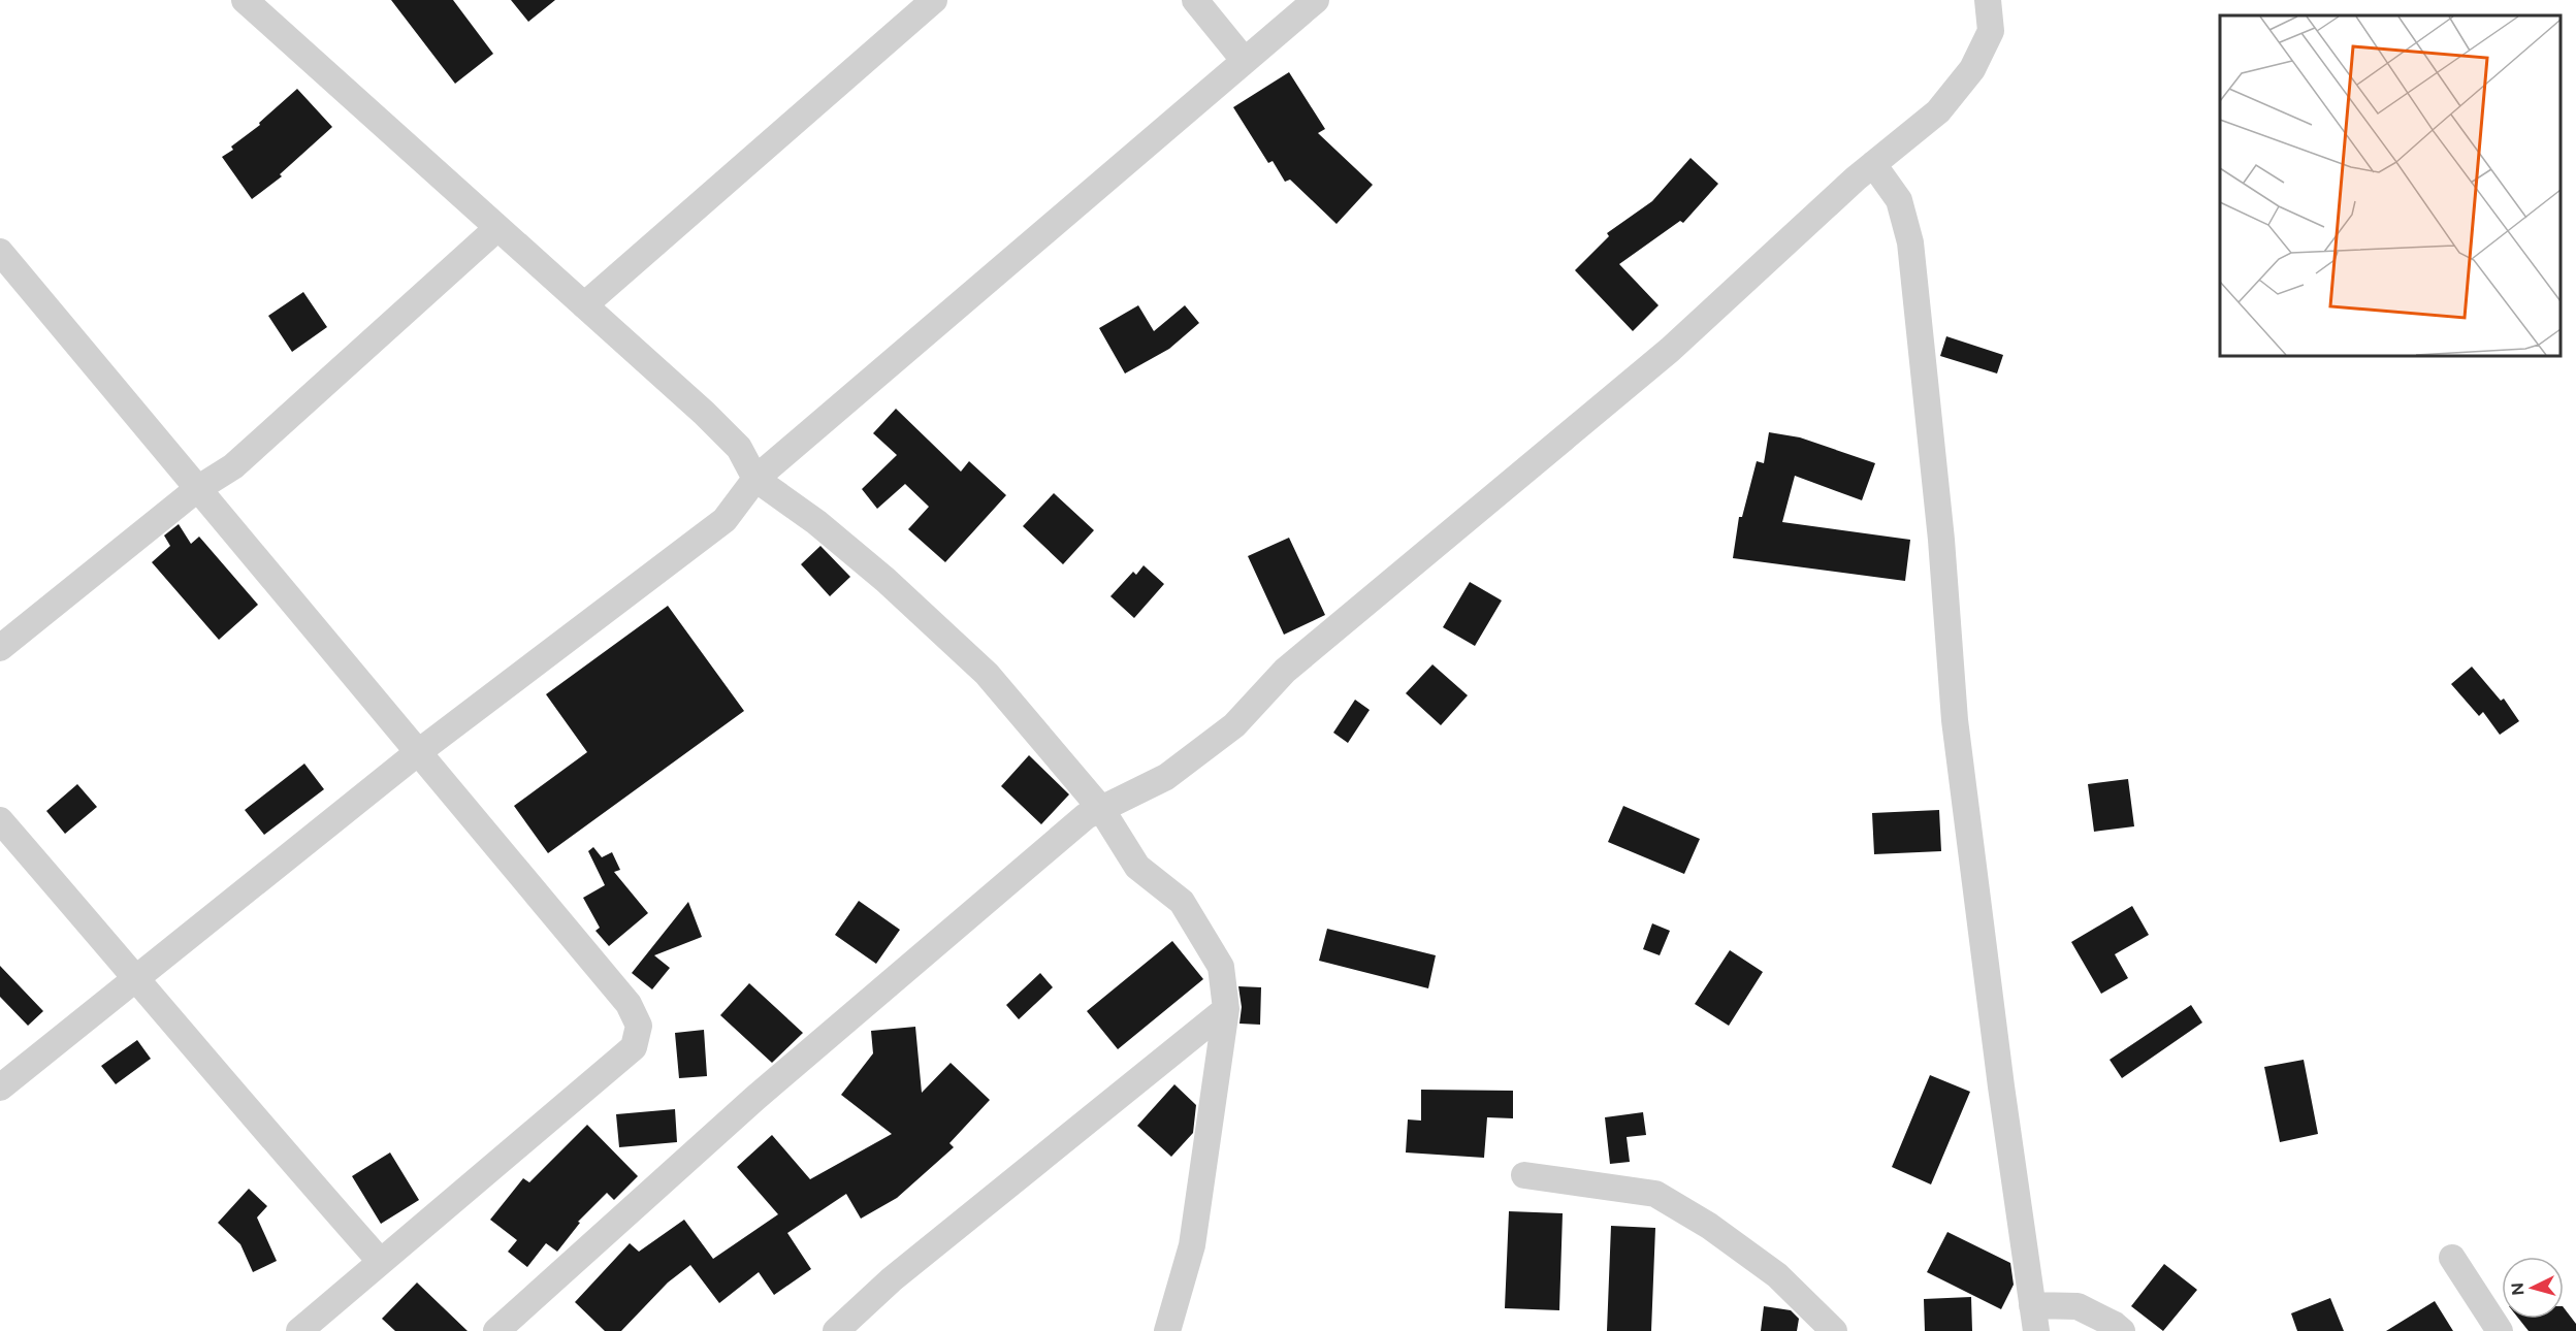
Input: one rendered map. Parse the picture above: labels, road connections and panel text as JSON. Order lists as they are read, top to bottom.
{
  "north": "left"
}
